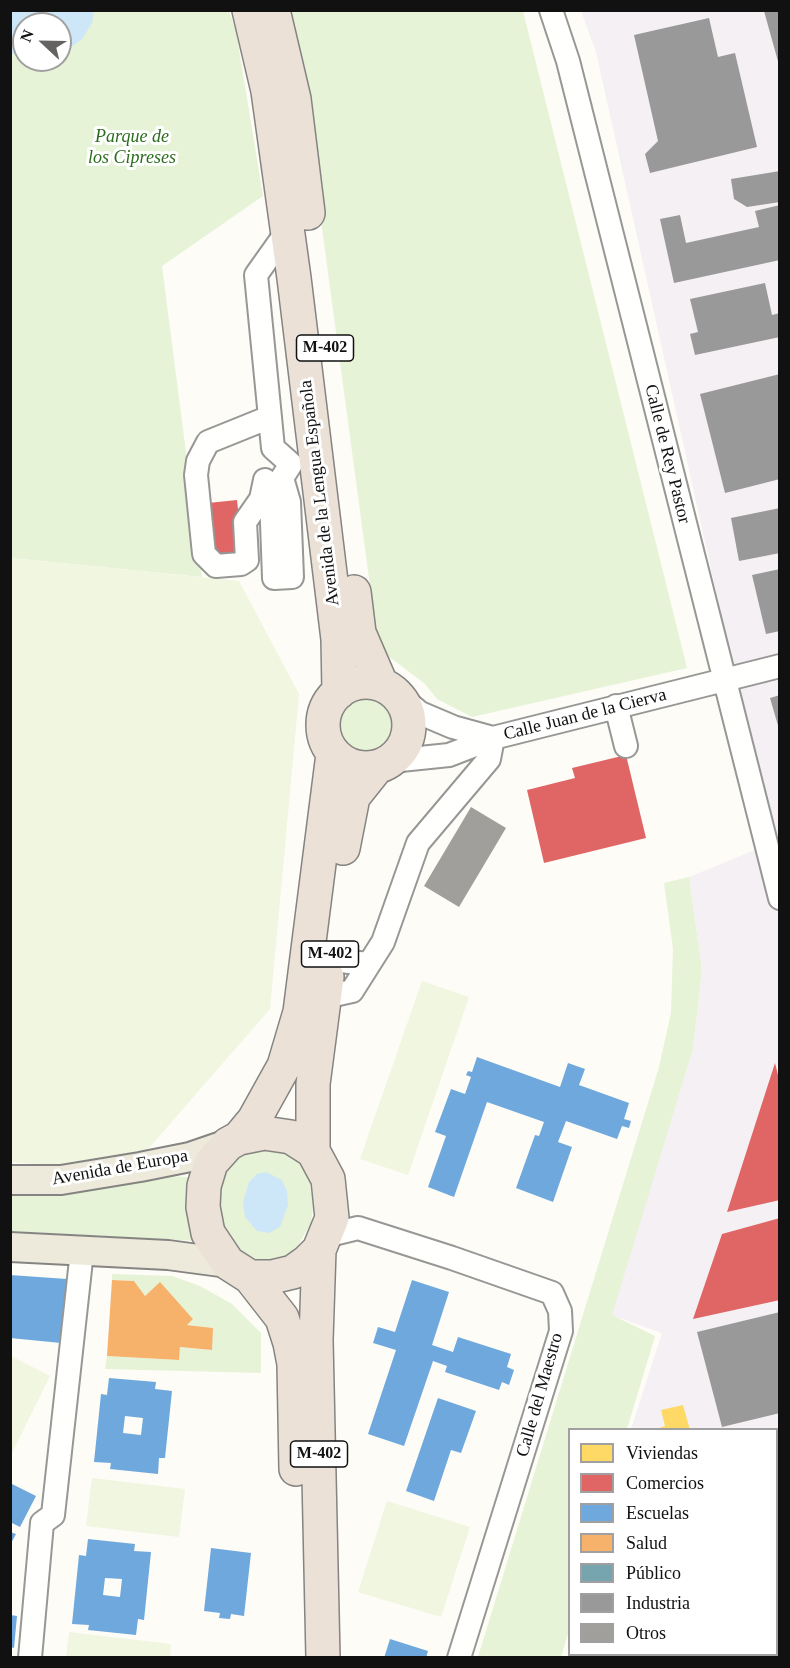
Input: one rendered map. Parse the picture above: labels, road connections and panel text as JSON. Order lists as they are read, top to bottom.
{
  "streets": {
    "highway": ["M-402", "Avenida de la Lengua Española"],
    "main road": ["Avenida de Europa"],
    "street": ["Calle de Rey Pastor", "Calle Juan de la Cierva", "Calle del Maestro"]
  },
  "crossings": [
    ["M-402", "Avenida de la Lengua Española"],
    ["M-402", "Calle Juan de la Cierva"],
    ["M-402", "Avenida de Europa"],
    ["M-402", "Calle del Maestro"],
    ["Calle de Rey Pastor", "Calle Juan de la Cierva"],
    ["Avenida de la Lengua Española", "Calle Juan de la Cierva"],
    ["Avenida de Europa", "Calle del Maestro"]
  ],
  "parks": ["Parque de los Cipreses"],
  "legend": [
    "Viviendas",
    "Comercios",
    "Escuelas",
    "Salud",
    "Público",
    "Industria",
    "Otros"
  ],
  "north": "left"
}
